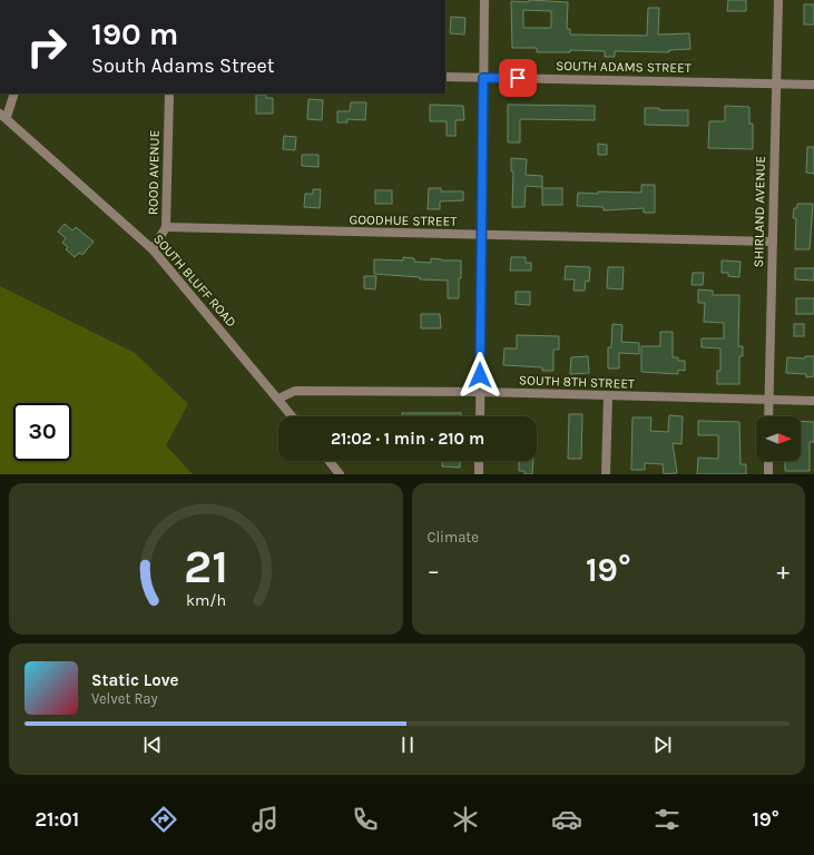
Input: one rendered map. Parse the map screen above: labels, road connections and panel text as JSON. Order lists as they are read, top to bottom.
{
  "streets": {
    "street": [
      "SOUTH ADAMS STREET",
      "ROOD AVENUE",
      "SHIRLAND AVENUE",
      "GOODHUE STREET",
      "SOUTH BLUFF ROAD",
      "SOUTH 8TH STREET"
    ]
  },
  "crossings": [
    ["SOUTH ADAMS STREET", "SHIRLAND AVENUE"],
    ["ROOD AVENUE", "GOODHUE STREET"],
    ["ROOD AVENUE", "SOUTH BLUFF ROAD"],
    ["SHIRLAND AVENUE", "GOODHUE STREET"],
    ["SHIRLAND AVENUE", "SOUTH 8TH STREET"],
    ["SOUTH BLUFF ROAD", "SOUTH 8TH STREET"]
  ],
  "north": "right",
  "page": {
    "turn": ["190 m", "South Adams Street"],
    "limit": "30",
    "trip": "21:02 · 1 min · 210 m",
    "tile": "Climate",
    "heat": ["−", "19°", "+"],
    "song": ["Static Love", "Velvet Ray"],
    "tabs": ["21:01", "19°"],
    "gauge": ["21", "km/h"]
  }
}
